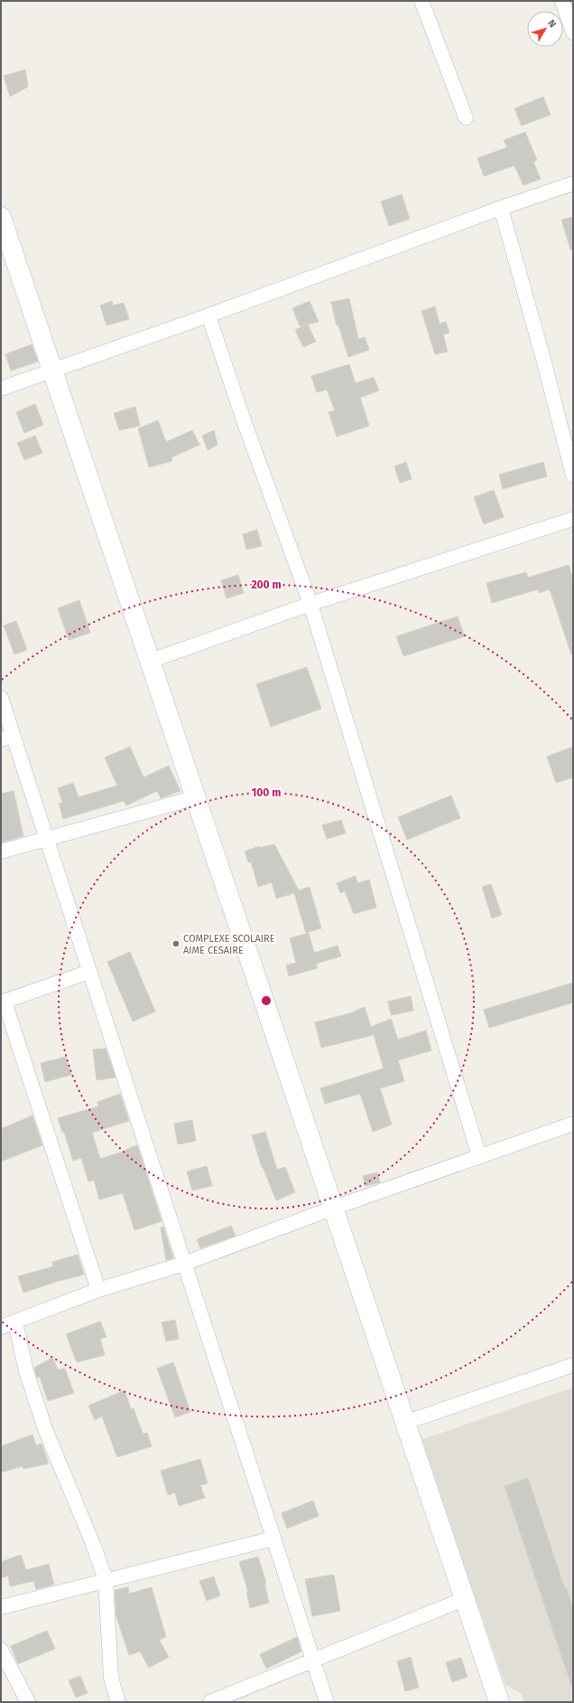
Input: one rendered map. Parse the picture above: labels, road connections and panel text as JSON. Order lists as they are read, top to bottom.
{
  "places": ["COMPLEXE SCOLAIRE AIME CESAIRE"],
  "north": "top right",
  "rings": ["200 m", "100 m"]
}
